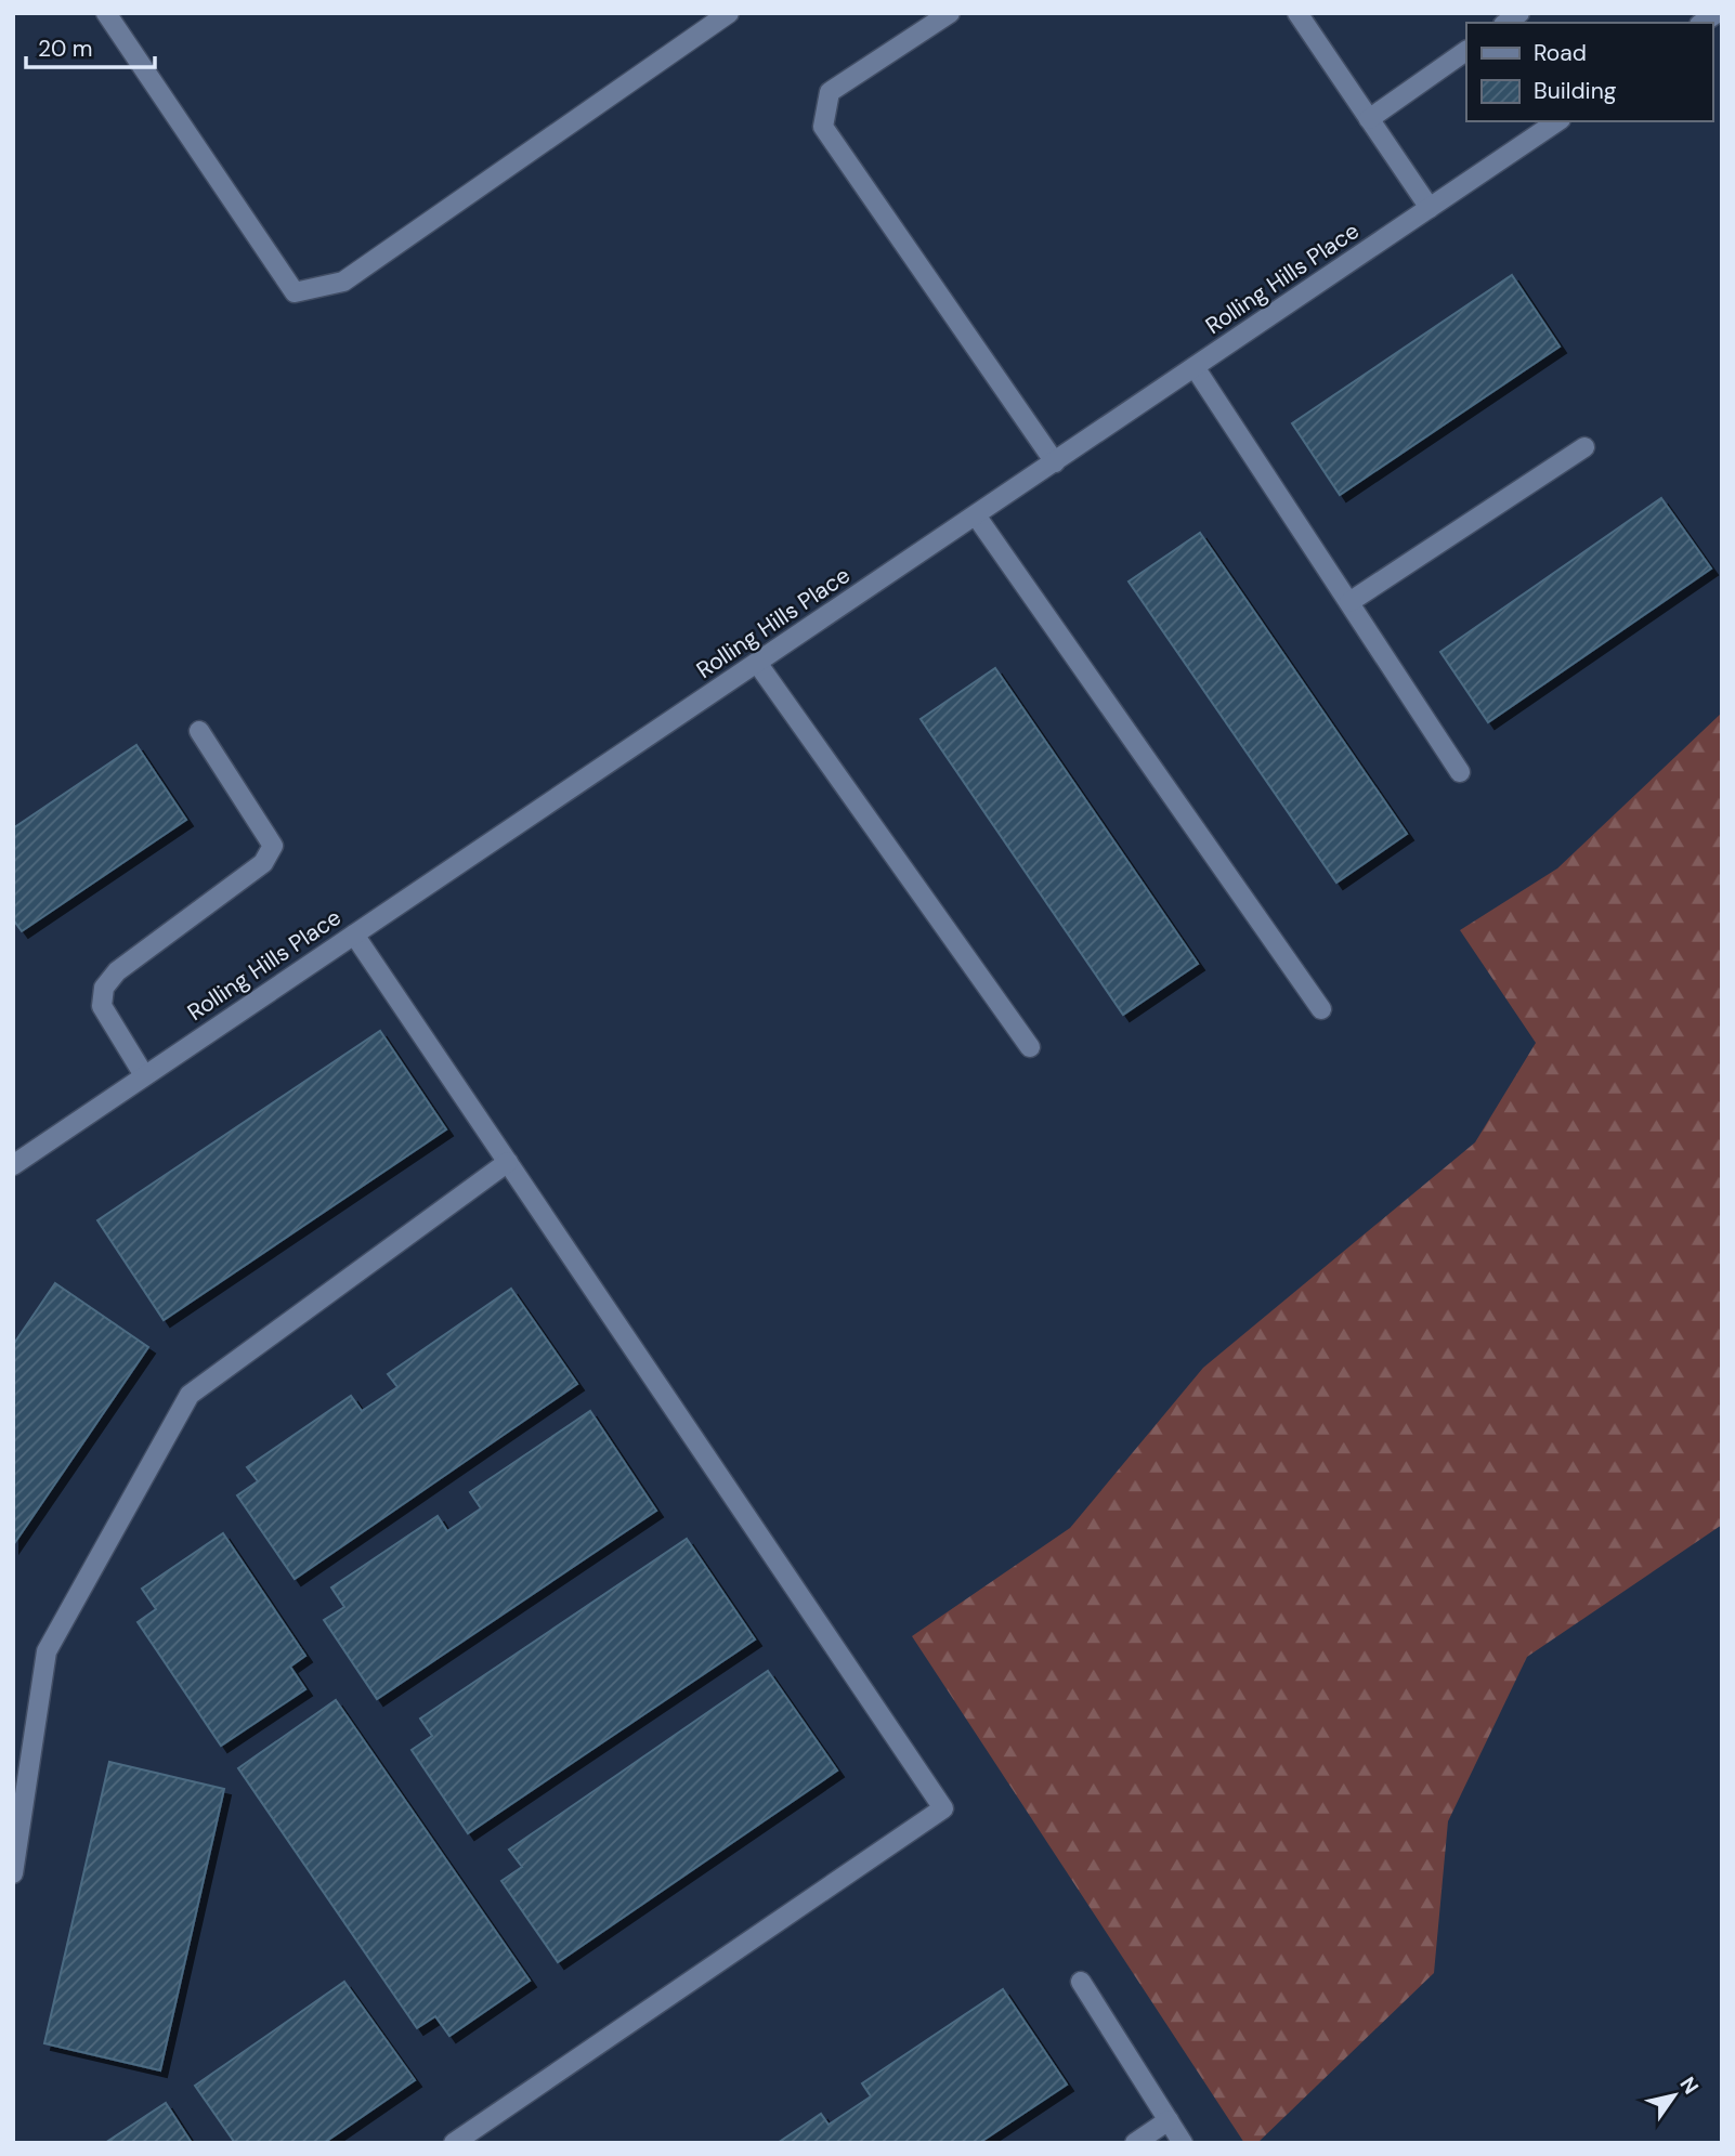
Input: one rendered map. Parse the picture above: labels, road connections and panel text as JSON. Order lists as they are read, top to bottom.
{
  "streets": {
    "street": ["Rolling Hills Place"]
  },
  "legend": ["Road", "Building"],
  "scale_bar": "20 m",
  "north": "top right"
}
